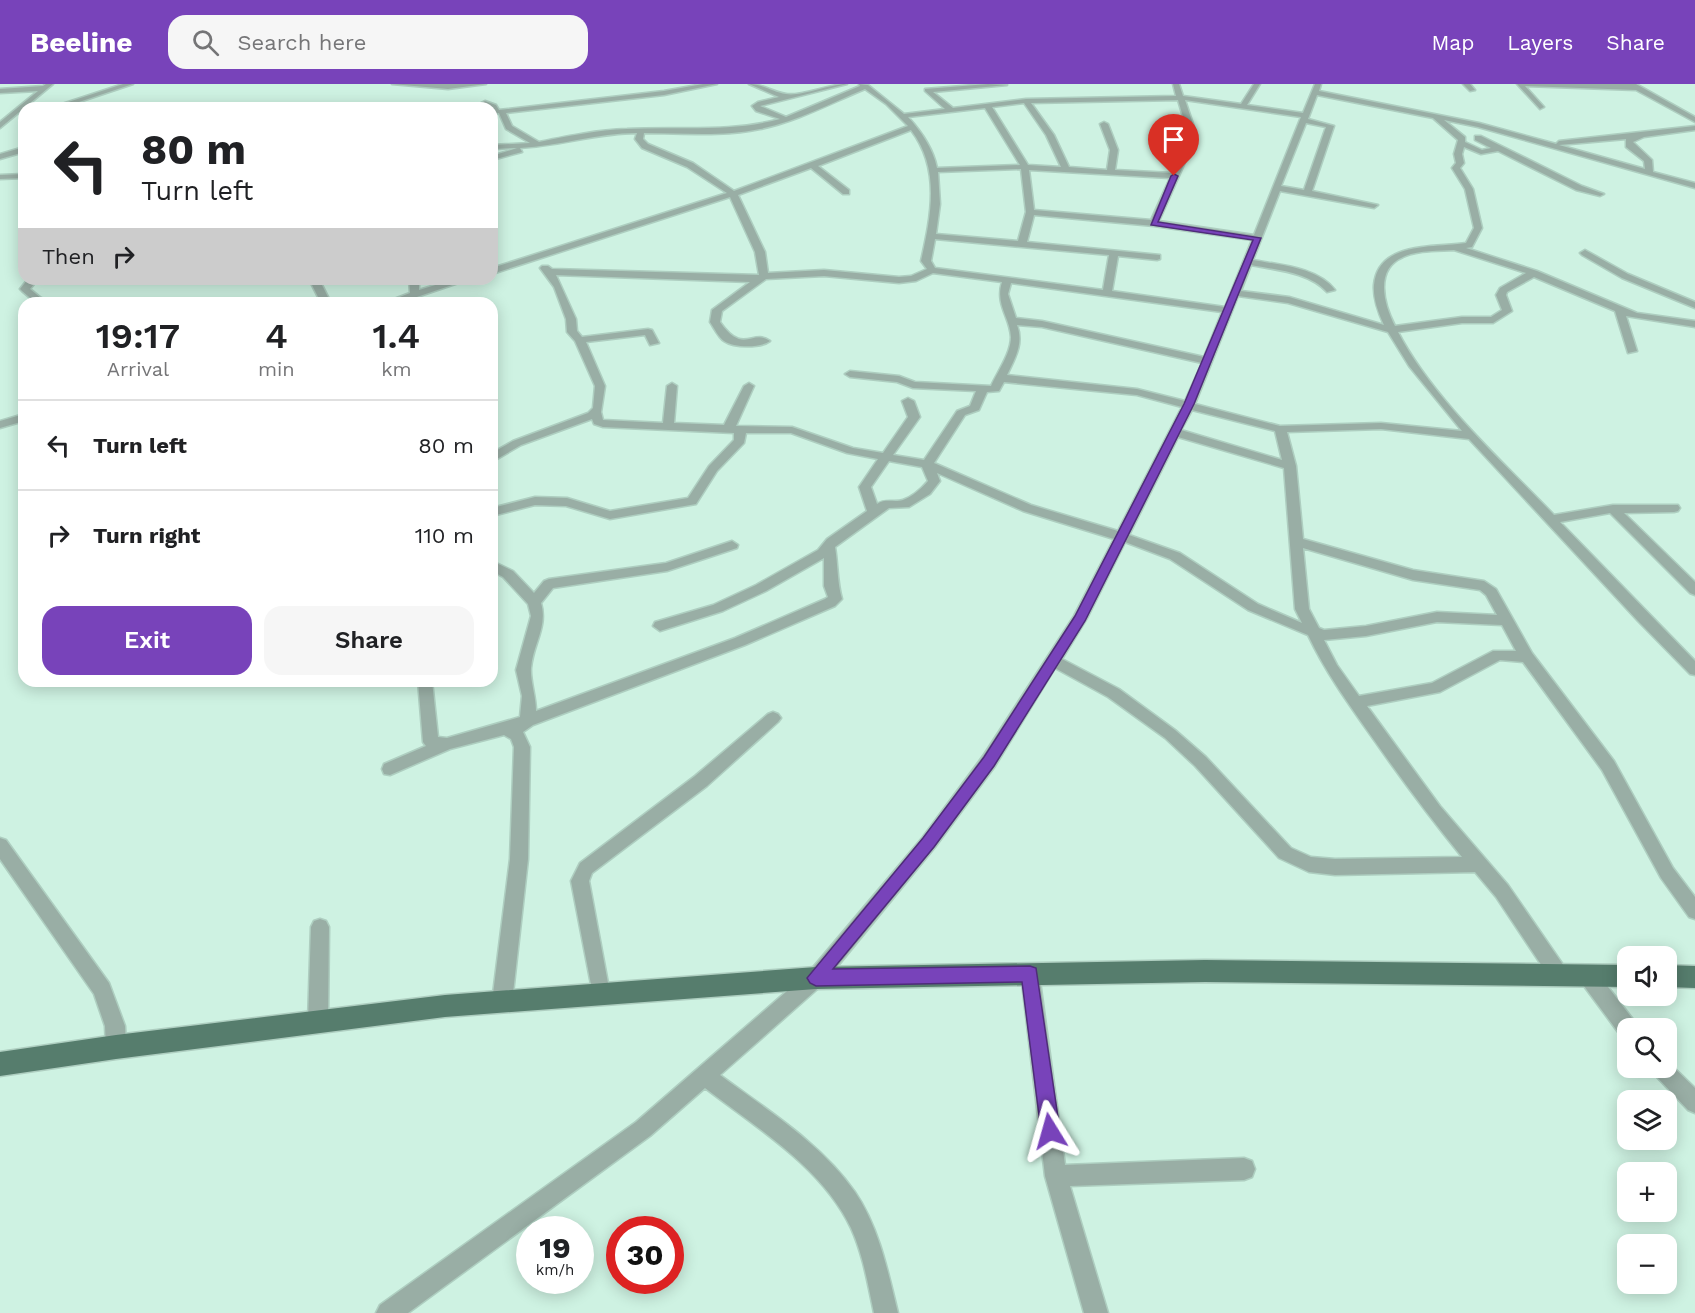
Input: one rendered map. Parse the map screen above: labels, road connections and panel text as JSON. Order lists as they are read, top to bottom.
{
  "page": {
    "header": "Beeline",
    "search": "Search here",
    "nav": ["Map", "Layers", "Share"],
    "turn": ["80 m", "Turn left"],
    "then": "Then",
    "eta": [
      "19:17",
      "Arrival",
      "4",
      "min",
      "1.4",
      "km"
    ],
    "list": [
      {
        "name": "Turn left",
        "value": "80 m"
      },
      {
        "name": "Turn right",
        "value": "110 m"
      }
    ],
    "buttons": ["Exit", "Share"],
    "map_buttons": ["+", "−"],
    "speed": "19 km/h",
    "limit": "30"
  }
}
